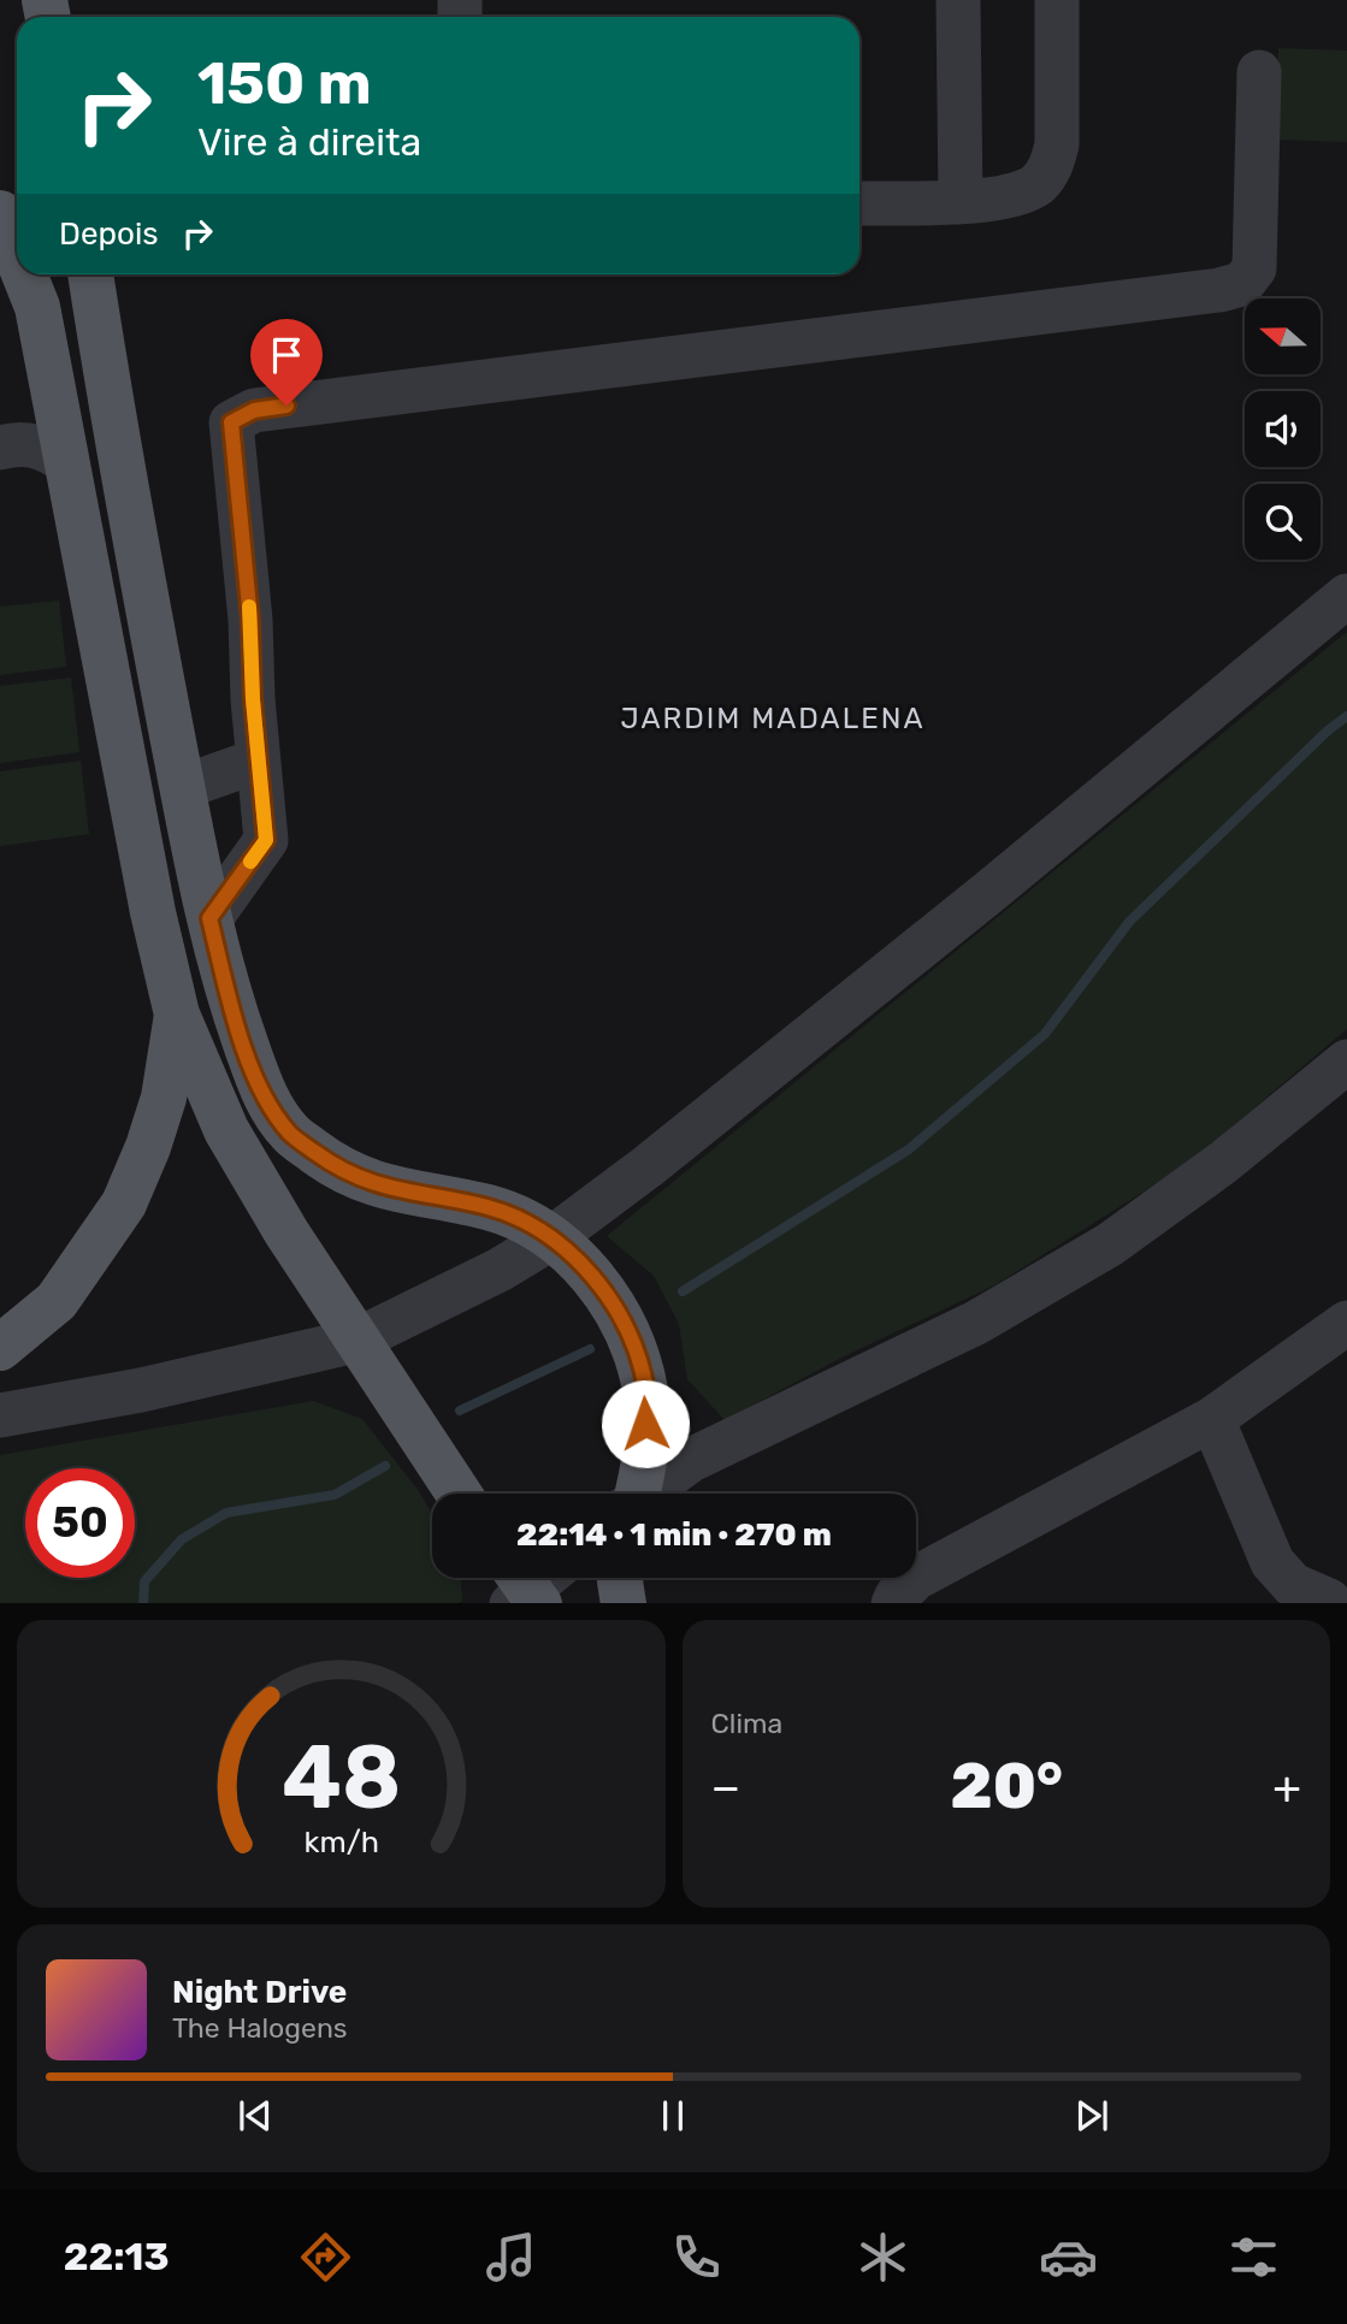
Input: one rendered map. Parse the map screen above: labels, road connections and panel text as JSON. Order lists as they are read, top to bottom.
{
  "districts": ["JARDIM MADALENA"],
  "north": "left",
  "page": {
    "turn": ["150 m", "Vire à direita"],
    "then": "Depois",
    "limit": "50",
    "trip": "22:14 · 1 min · 270 m",
    "tile": "Clima",
    "heat": ["−", "20°", "+"],
    "song": ["Night Drive", "The Halogens"],
    "tabs": "22:13",
    "gauge": ["48", "km/h"]
  }
}
